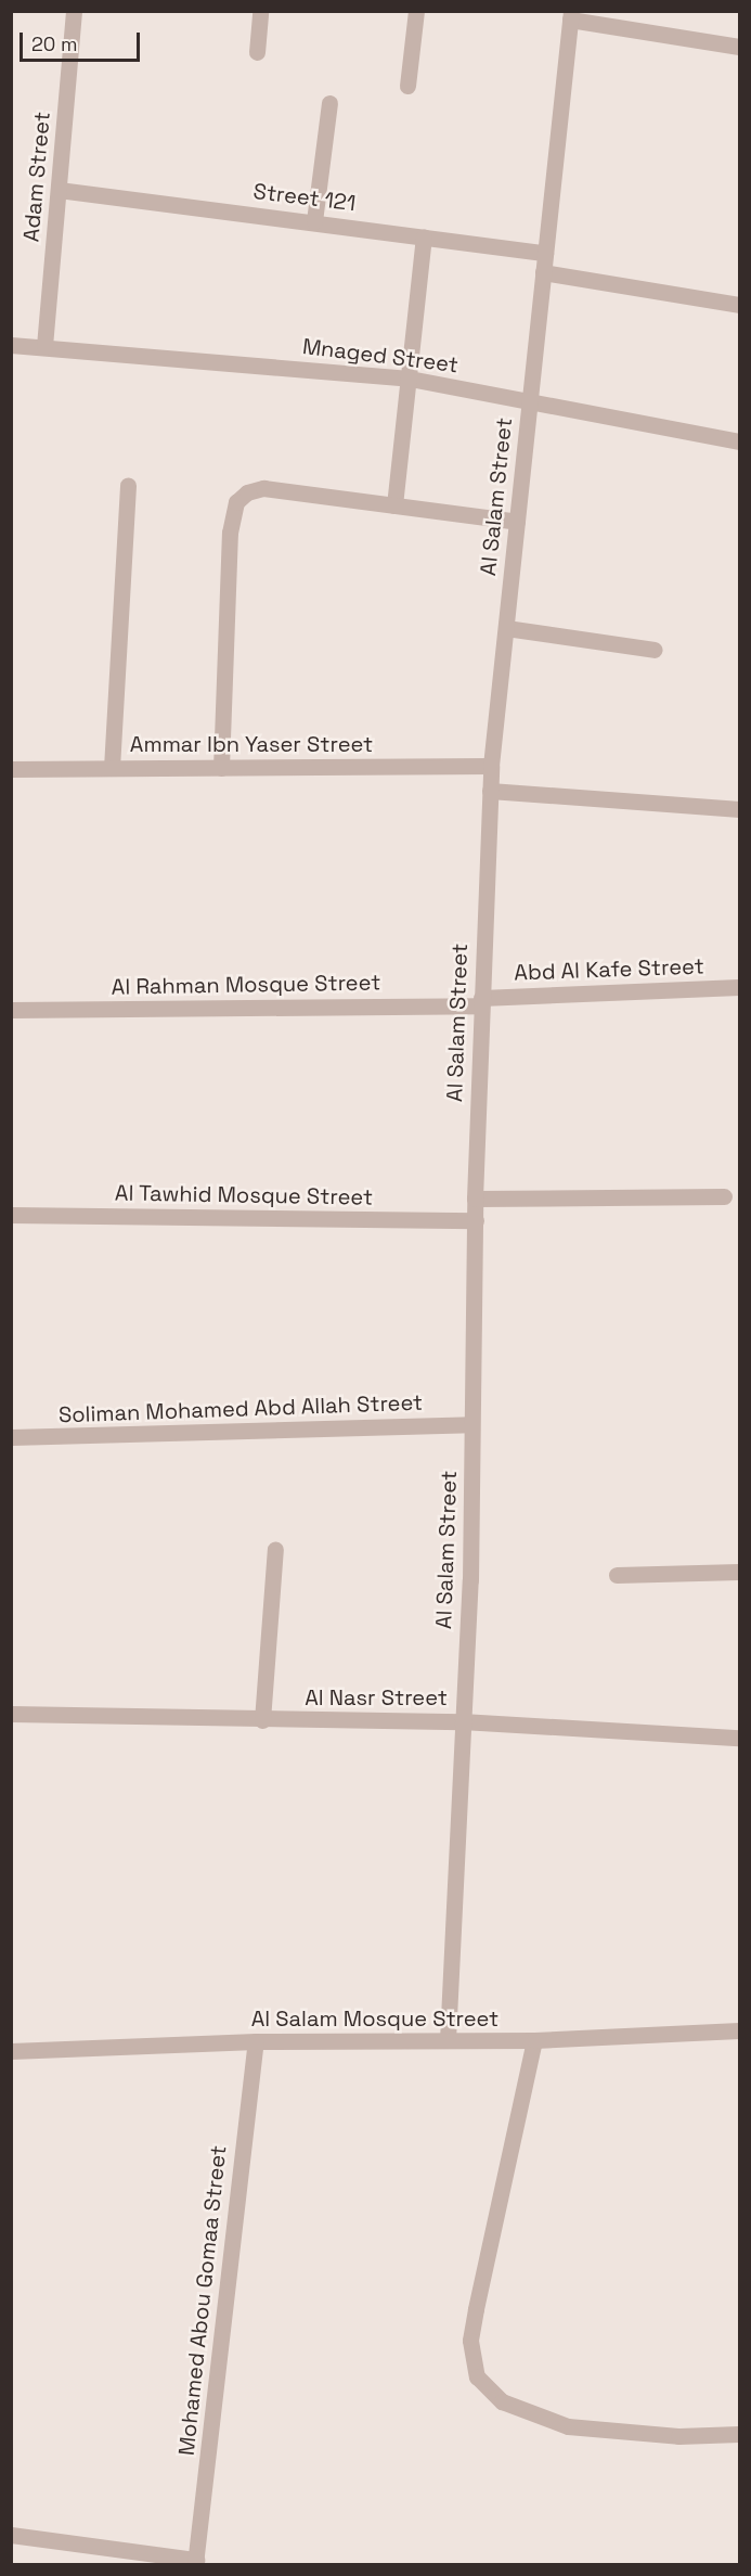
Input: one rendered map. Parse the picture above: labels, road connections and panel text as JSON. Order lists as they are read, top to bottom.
{
  "streets": {
    "street": [
      "Adam Street",
      "Street 121",
      "Mnaged Street",
      "Al Salam Street",
      "Ammar Ibn Yaser Street",
      "Abd Al Kafe Street",
      "Al Rahman Mosque Street",
      "Al Tawhid Mosque Street",
      "Soliman Mohamed Abd Allah Street",
      "Al Nasr Street",
      "Al Salam Mosque Street",
      "Mohamed Abou Gomaa Street"
    ]
  },
  "crossings": [
    ["Adam Street", "Street 121"],
    ["Adam Street", "Mnaged Street"],
    ["Street 121", "Al Salam Street"],
    ["Mnaged Street", "Al Salam Street"],
    ["Al Salam Street", "Ammar Ibn Yaser Street"],
    ["Al Salam Street", "Abd Al Kafe Street"],
    ["Al Salam Street", "Al Rahman Mosque Street"],
    ["Al Salam Street", "Al Tawhid Mosque Street"],
    ["Al Salam Street", "Soliman Mohamed Abd Allah Street"],
    ["Al Salam Street", "Al Nasr Street"],
    ["Al Salam Street", "Al Salam Mosque Street"],
    ["Abd Al Kafe Street", "Al Rahman Mosque Street"],
    ["Al Salam Mosque Street", "Mohamed Abou Gomaa Street"]
  ],
  "scale_bar": "20 m"
}
